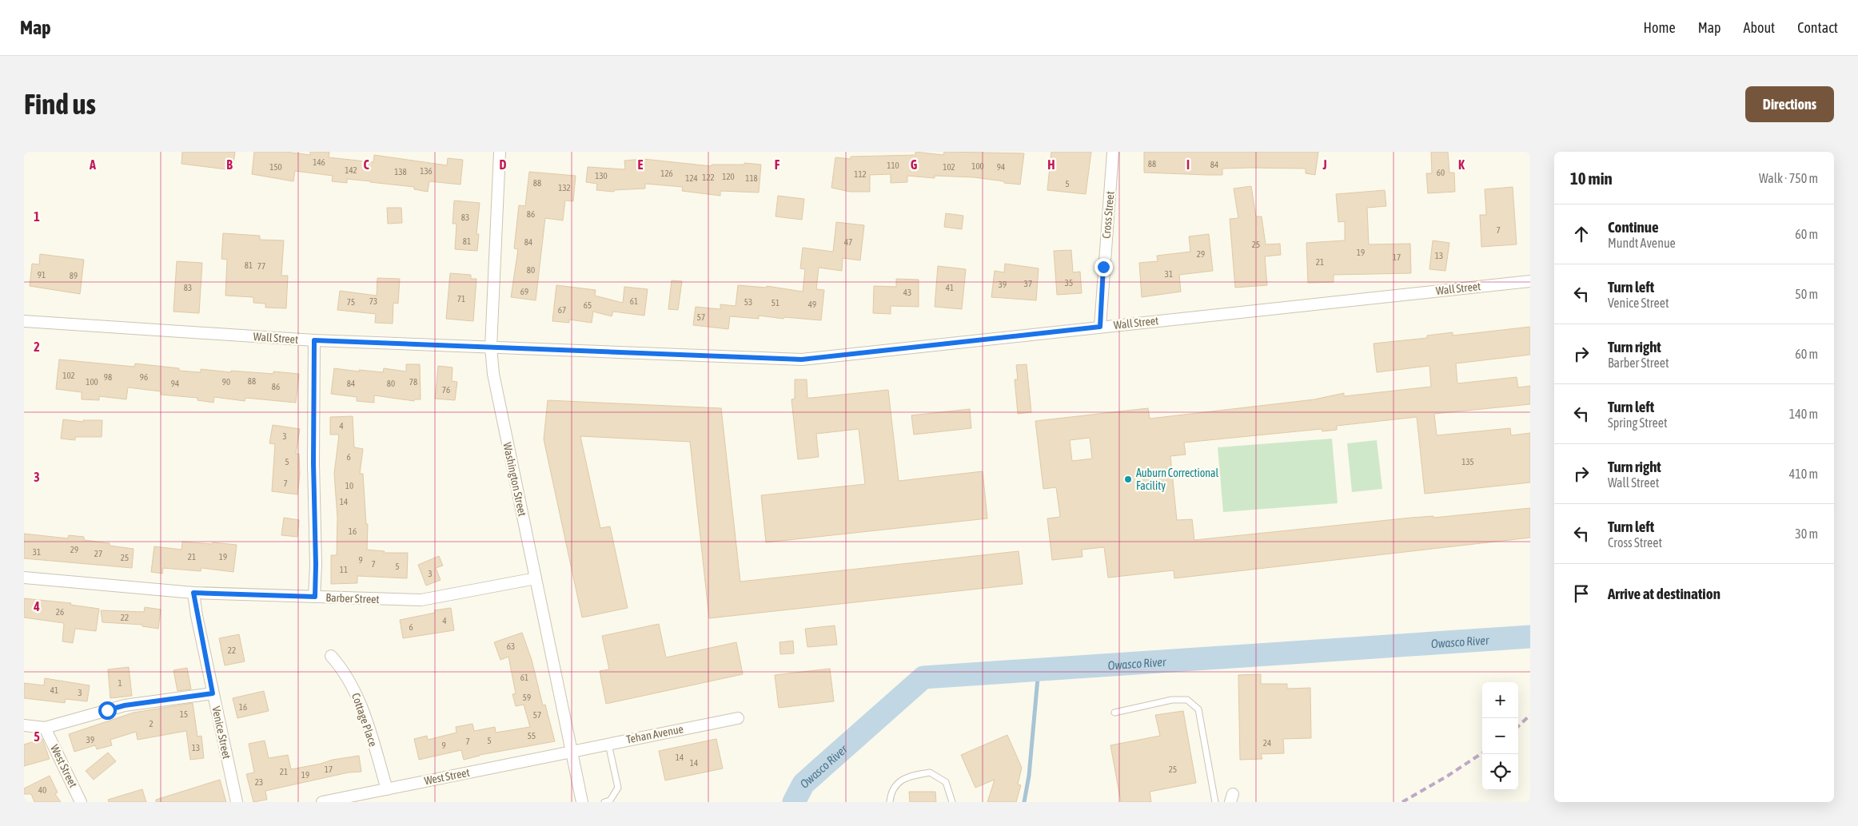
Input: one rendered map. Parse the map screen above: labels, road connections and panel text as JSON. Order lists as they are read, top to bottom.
{
  "streets": {
    "street": [
      "Cross Street",
      "Wall Street",
      "Washington Street",
      "Barber Street",
      "Cottage Place",
      "Venice Street",
      "Tehan Avenue",
      "West Street"
    ]
  },
  "crossings": [
    ["Cross Street", "Wall Street"],
    ["Wall Street", "Washington Street"],
    ["Washington Street", "Barber Street"],
    ["Washington Street", "Tehan Avenue"],
    ["Washington Street", "West Street"],
    ["Barber Street", "Venice Street"],
    ["Cottage Place", "West Street"],
    ["Tehan Avenue", "West Street"]
  ],
  "water": ["Owasco River"],
  "places": ["Auburn Correctional Facility"],
  "house_numbers": [
    "146",
    "88",
    "84",
    "110",
    "100",
    "150",
    "102",
    "94",
    "142",
    "136",
    "138",
    "60",
    "126",
    "112",
    "130",
    "120",
    "122",
    "124",
    "118",
    "88",
    "5",
    "132",
    "86",
    "83",
    "7",
    "81",
    "84",
    "47",
    "25",
    "19",
    "29",
    "13",
    "17",
    "21",
    "81",
    "77",
    "80",
    "31",
    "91",
    "89",
    "35",
    "37",
    "39",
    "83",
    "41",
    "69",
    "43",
    "71",
    "73",
    "61",
    "75",
    "53",
    "51",
    "49",
    "65",
    "67",
    "57",
    "102",
    "98",
    "96",
    "88",
    "100",
    "90",
    "78",
    "94",
    "84",
    "80",
    "86",
    "76",
    "4",
    "3",
    "6",
    "5",
    "135",
    "7",
    "10",
    "14",
    "16",
    "29",
    "31",
    "27",
    "21",
    "19",
    "25",
    "9",
    "7",
    "5",
    "11",
    "3",
    "26",
    "22",
    "4",
    "6",
    "63",
    "22",
    "61",
    "1",
    "41",
    "3",
    "59",
    "16",
    "15",
    "57",
    "2",
    "55",
    "39",
    "5",
    "7",
    "24",
    "9",
    "13",
    "14",
    "14",
    "17",
    "25",
    "21",
    "19",
    "23",
    "40"
  ],
  "page": {
    "header": "Map",
    "nav": [
      "Home",
      "Map",
      "About",
      "Contact"
    ],
    "buttons": "Directions",
    "title": "Find us",
    "heading": ["10 min", "Walk · 750 m"],
    "list": [
      ["Continue", "Mundt Avenue", "60 m"],
      ["Turn left", "Venice Street", "50 m"],
      ["Turn right", "Barber Street", "60 m"],
      ["Turn left", "Spring Street", "140 m"],
      ["Turn right", "Wall Street", "410 m"],
      ["Turn left", "Cross Street", "30 m"],
      "Arrive at destination"
    ],
    "map_buttons": ["+", "−"]
  },
  "grid": {
    "columns": [
      "A",
      "B",
      "C",
      "D",
      "E",
      "F",
      "G",
      "H",
      "I",
      "J",
      "K"
    ],
    "rows": [
      "1",
      "2",
      "3",
      "4",
      "5"
    ]
  }
}
